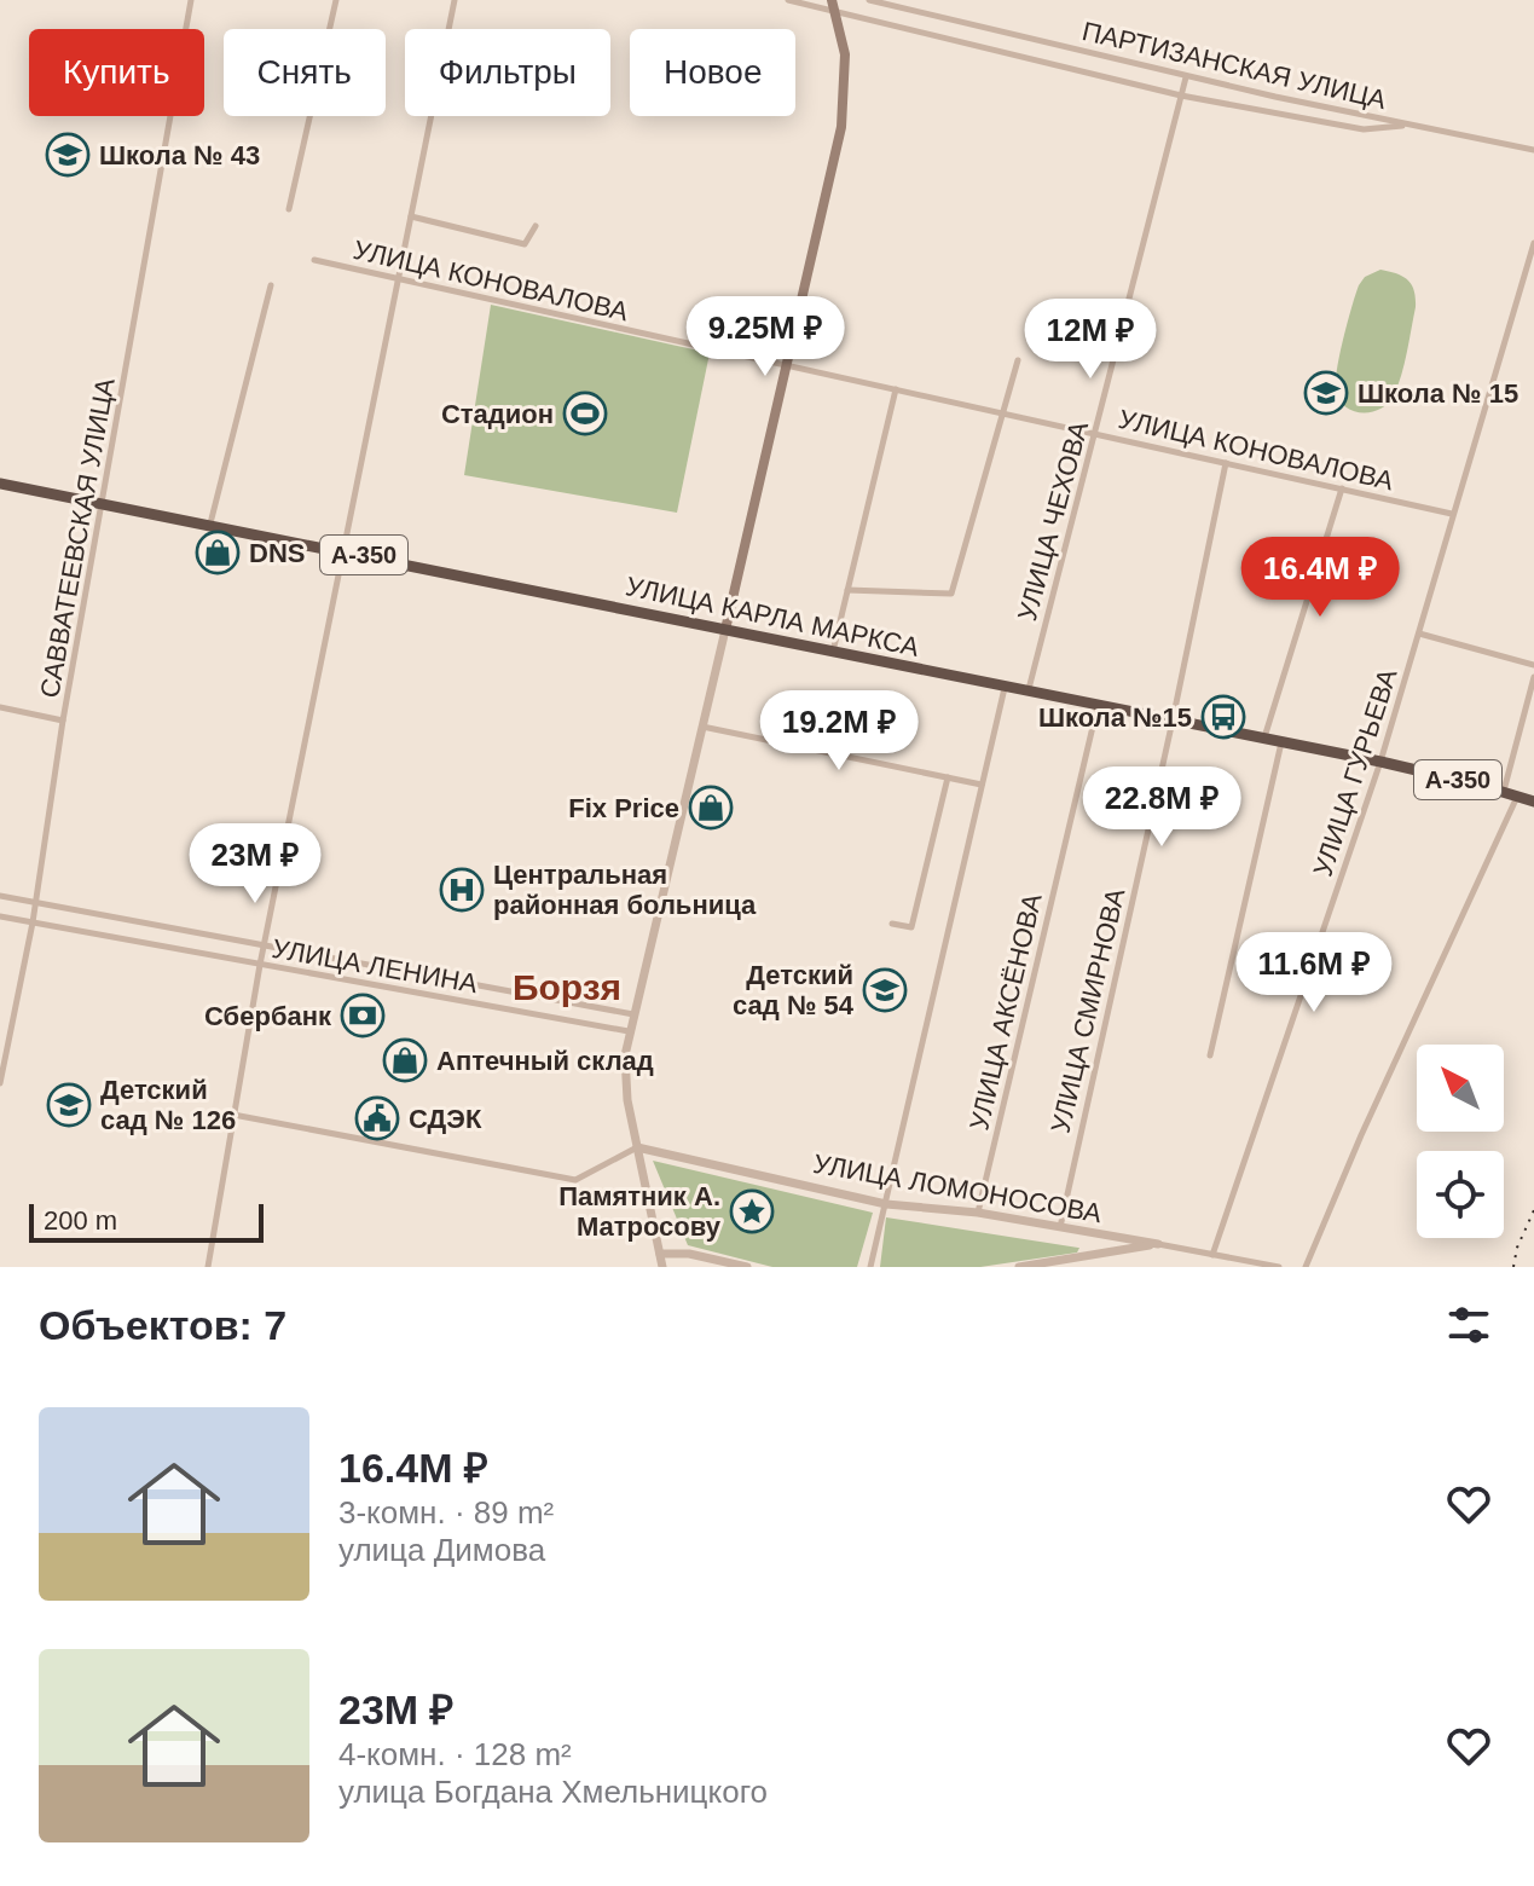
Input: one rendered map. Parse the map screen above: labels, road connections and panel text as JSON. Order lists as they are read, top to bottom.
{
  "streets": {
    "highway": ["А-350", "УЛИЦА КАРЛА МАРКСА"],
    "street": [
      "ПАРТИЗАНСКАЯ УЛИЦА",
      "УЛИЦА КОНОВАЛОВА",
      "УЛИЦА ЧЕХОВА",
      "САВВАТЕЕВСКАЯ УЛИЦА",
      "УЛИЦА ГУРЬЕВА",
      "УЛИЦА ЛЕНИНА",
      "УЛИЦА СМИРНОВА",
      "УЛИЦА АКСЁНОВА",
      "УЛИЦА ЛОМОНОСОВА"
    ]
  },
  "crossings": [
    ["ПАРТИЗАНСКАЯ УЛИЦА", "УЛИЦА ЧЕХОВА"],
    ["УЛИЦА КОНОВАЛОВА", "УЛИЦА ЧЕХОВА"],
    ["УЛИЦА КОНОВАЛОВА", "УЛИЦА ГУРЬЕВА"],
    ["УЛИЦА КОНОВАЛОВА", "УЛИЦА СМИРНОВА"],
    ["УЛИЦА ЧЕХОВА", "УЛИЦА КАРЛА МАРКСА"],
    ["САВВАТЕЕВСКАЯ УЛИЦА", "УЛИЦА КАРЛА МАРКСА"],
    ["САВВАТЕЕВСКАЯ УЛИЦА", "УЛИЦА ЛЕНИНА"],
    ["УЛИЦА КАРЛА МАРКСА", "УЛИЦА ГУРЬЕВА"],
    ["УЛИЦА КАРЛА МАРКСА", "УЛИЦА СМИРНОВА"],
    ["УЛИЦА КАРЛА МАРКСА", "УЛИЦА АКСЁНОВА"],
    ["УЛИЦА ГУРЬЕВА", "УЛИЦА ЛОМОНОСОВА"],
    ["УЛИЦА СМИРНОВА", "УЛИЦА ЛОМОНОСОВА"],
    ["УЛИЦА АКСЁНОВА", "УЛИЦА ЛОМОНОСОВА"]
  ],
  "districts": ["Борзя"],
  "places": {
    "school or university": [
      "Школа № 43",
      "Школа № 15",
      "Детский сад № 54",
      "Детский сад № 126"
    ],
    "sports": ["Стадион"],
    "shop": ["DNS", "Fix Price", "Аптечный склад"],
    "bus stop": ["Школа №15"],
    "hospital": ["Центральная районная больница"],
    "bank": ["Сбербанк"],
    "public building": ["СДЭК"],
    "place": ["Памятник А. Матросову"]
  },
  "scale_bar": "200 m",
  "north": "top left",
  "page": {
    "chip": [
      "Купить",
      "Снять",
      "Фильтры",
      "Новое"
    ],
    "price": [
      "9.25M ₽",
      "12M ₽",
      "16.4M ₽",
      "19.2M ₽",
      "22.8M ₽",
      "23M ₽",
      "11.6M ₽"
    ],
    "scale": "200 m",
    "heading": "Объектов: 7",
    "list": [
      {
        "name": "16.4M ₽",
        "note": "3-комн. · 89 m² · улица Димова"
      },
      {
        "name": "23M ₽",
        "note": "4-комн. · 128 m² · улица Богдана Хмельницкого"
      }
    ]
  }
}
